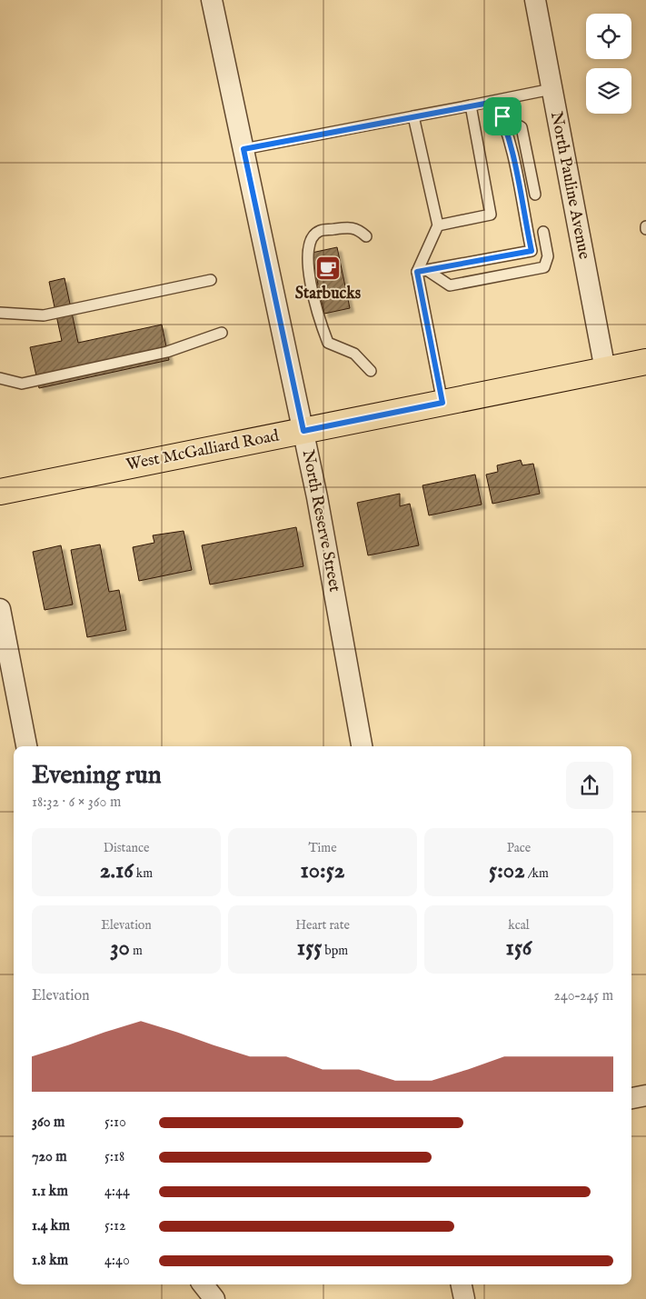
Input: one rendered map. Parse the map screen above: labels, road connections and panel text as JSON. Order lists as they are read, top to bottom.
{
  "streets": {
    "main road": ["West McGalliard Road"],
    "street": ["North Pauline Avenue", "North Reserve Street"]
  },
  "crossings": [
    ["North Pauline Avenue", "West McGalliard Road"],
    ["West McGalliard Road", "North Reserve Street"]
  ],
  "places": {
    "cafe": ["Starbucks"]
  },
  "page": {
    "heading": ["Evening run", "18:32 · 6 × 360 m"],
    "stats": [
      ["Distance", "2.16 km"],
      ["Time", "10:52"],
      ["Pace", "5:02 /km"],
      ["Elevation", "30 m"],
      ["Heart rate", "155 bpm"],
      ["kcal", "156"]
    ],
    "chart": ["Elevation", "240–245 m"],
    "list": [
      {
        "name": "360 m",
        "note": "5:10"
      },
      {
        "name": "720 m",
        "note": "5:18"
      },
      {
        "name": "1.1 km",
        "note": "4:44"
      },
      {
        "name": "1.4 km",
        "note": "5:12"
      },
      {
        "name": "1.8 km",
        "note": "4:40"
      }
    ]
  }
}
